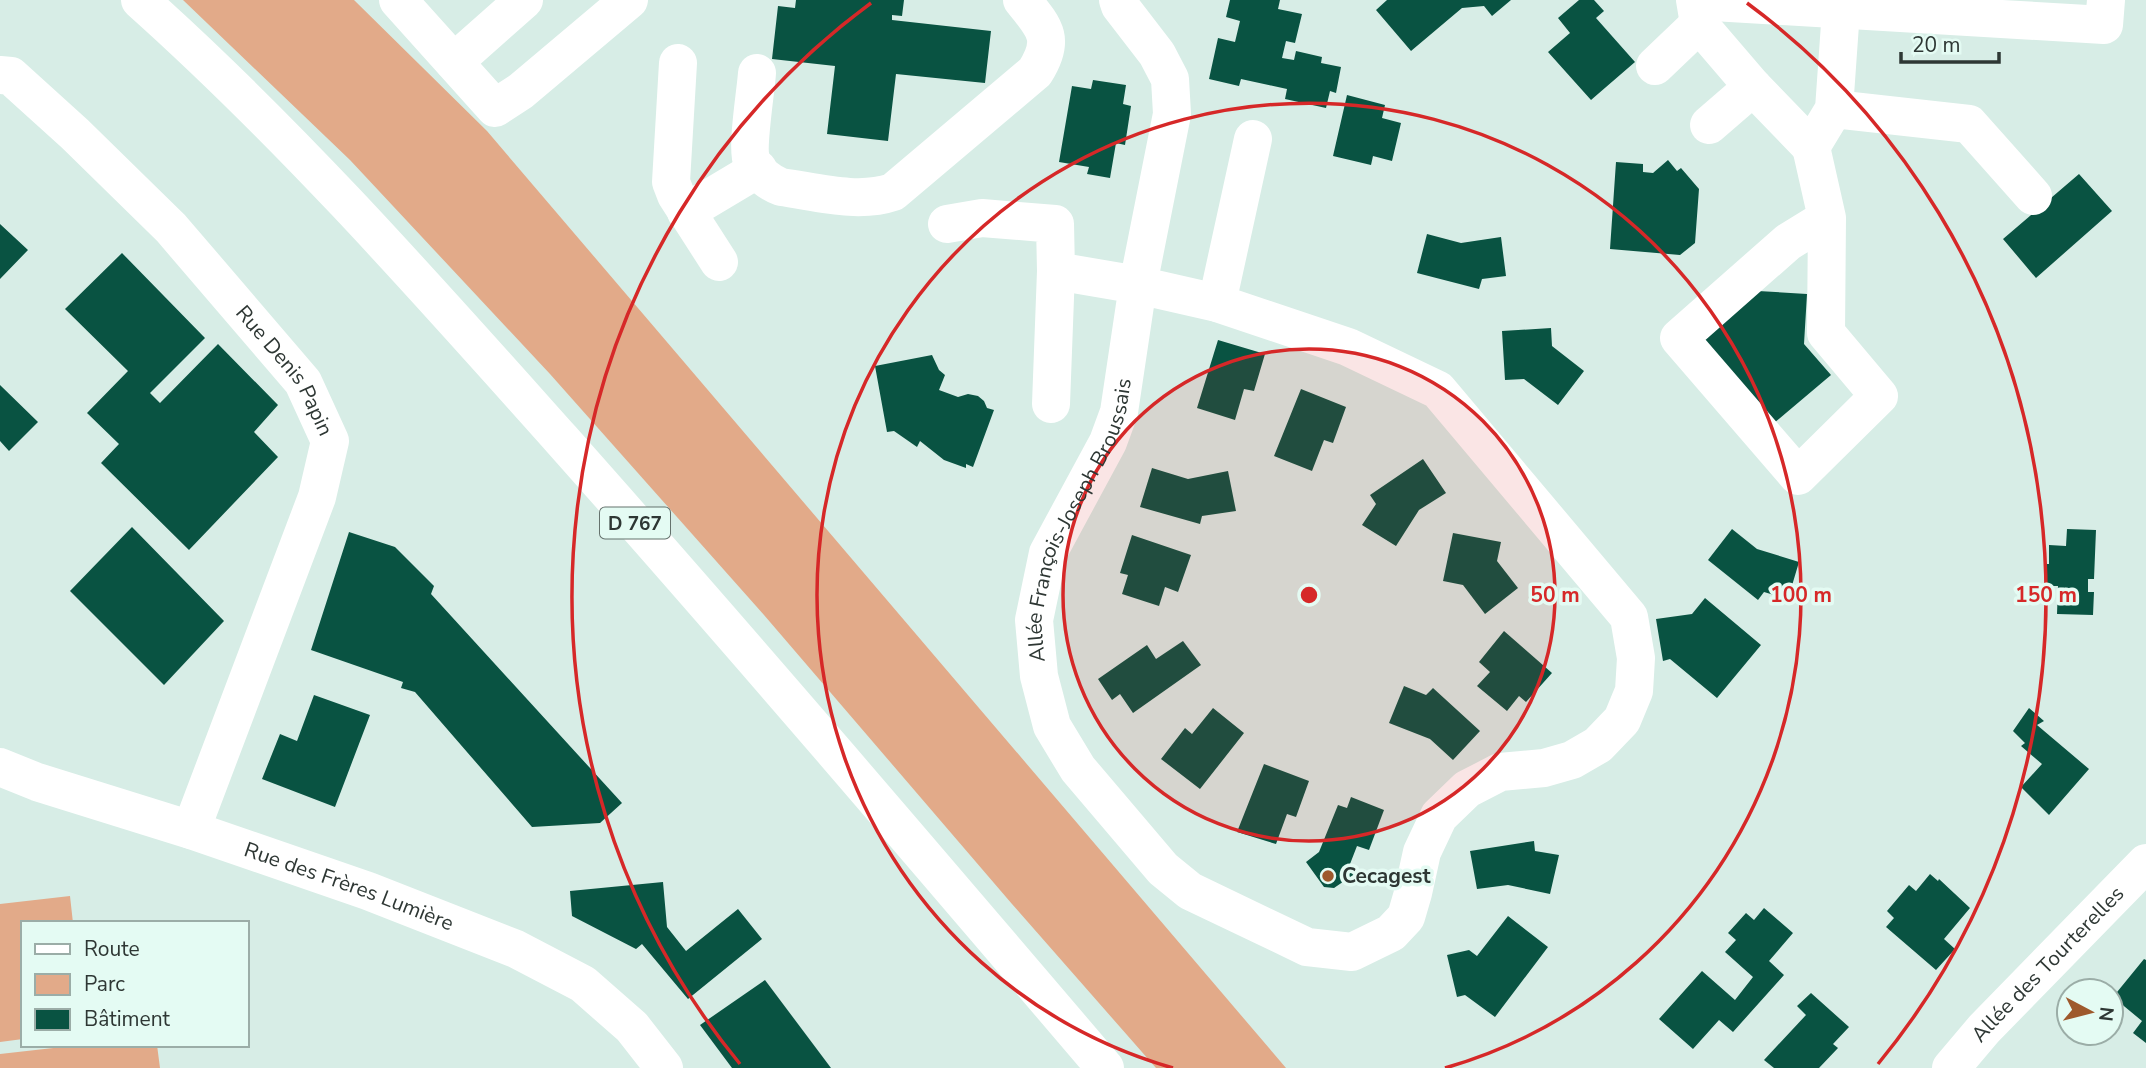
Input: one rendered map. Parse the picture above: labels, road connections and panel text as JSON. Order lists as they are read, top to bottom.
{
  "streets": {
    "street": [
      "Rue Denis Papin",
      "Allée François-Joseph Broussais",
      "D 767",
      "Rue des Frères Lumière",
      "Allée des Tourterelles"
    ]
  },
  "crossings": [
    ["Rue Denis Papin", "Rue des Frères Lumière"]
  ],
  "places": ["Cecagest"],
  "legend": ["Route", "Parc", "Bâtiment"],
  "scale_bar": "20 m",
  "north": "right",
  "rings": ["50 m", "100 m", "150 m"]
}
